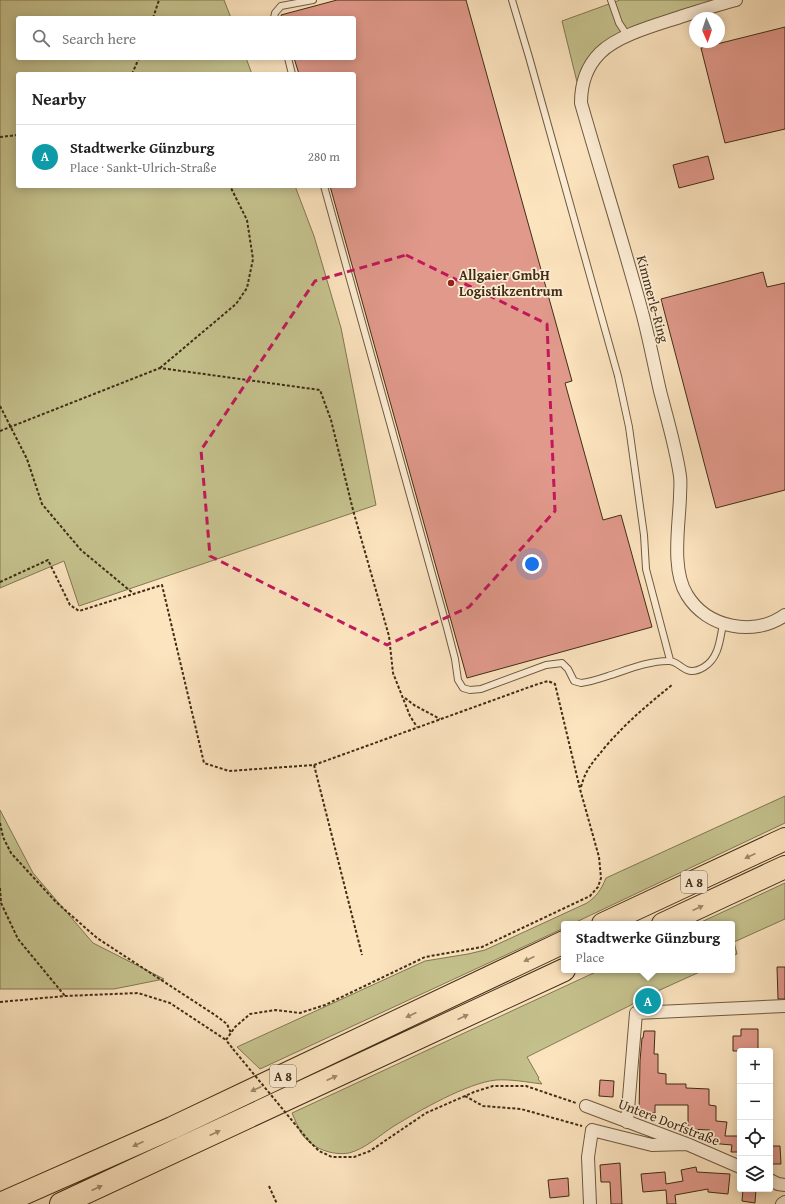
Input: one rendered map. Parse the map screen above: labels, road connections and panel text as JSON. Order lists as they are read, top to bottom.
{
  "streets": {
    "highway": ["A 8"],
    "street": ["Kimmerle-Ring", "Untere Dorfstraße"]
  },
  "places": ["Allgaier GmbH Logistikzentrum"],
  "north": "bottom",
  "page": {
    "search": "Search here",
    "heading": "Nearby",
    "list": [
      {
        "mark": "A",
        "name": "Stadtwerke Günzburg",
        "note": "Place · Sankt-Ulrich-Straße",
        "value": "280 m"
      }
    ],
    "popup": ["Stadtwerke Günzburg", "Place"],
    "pins": "A",
    "map_buttons": ["+", "−"]
  }
}
